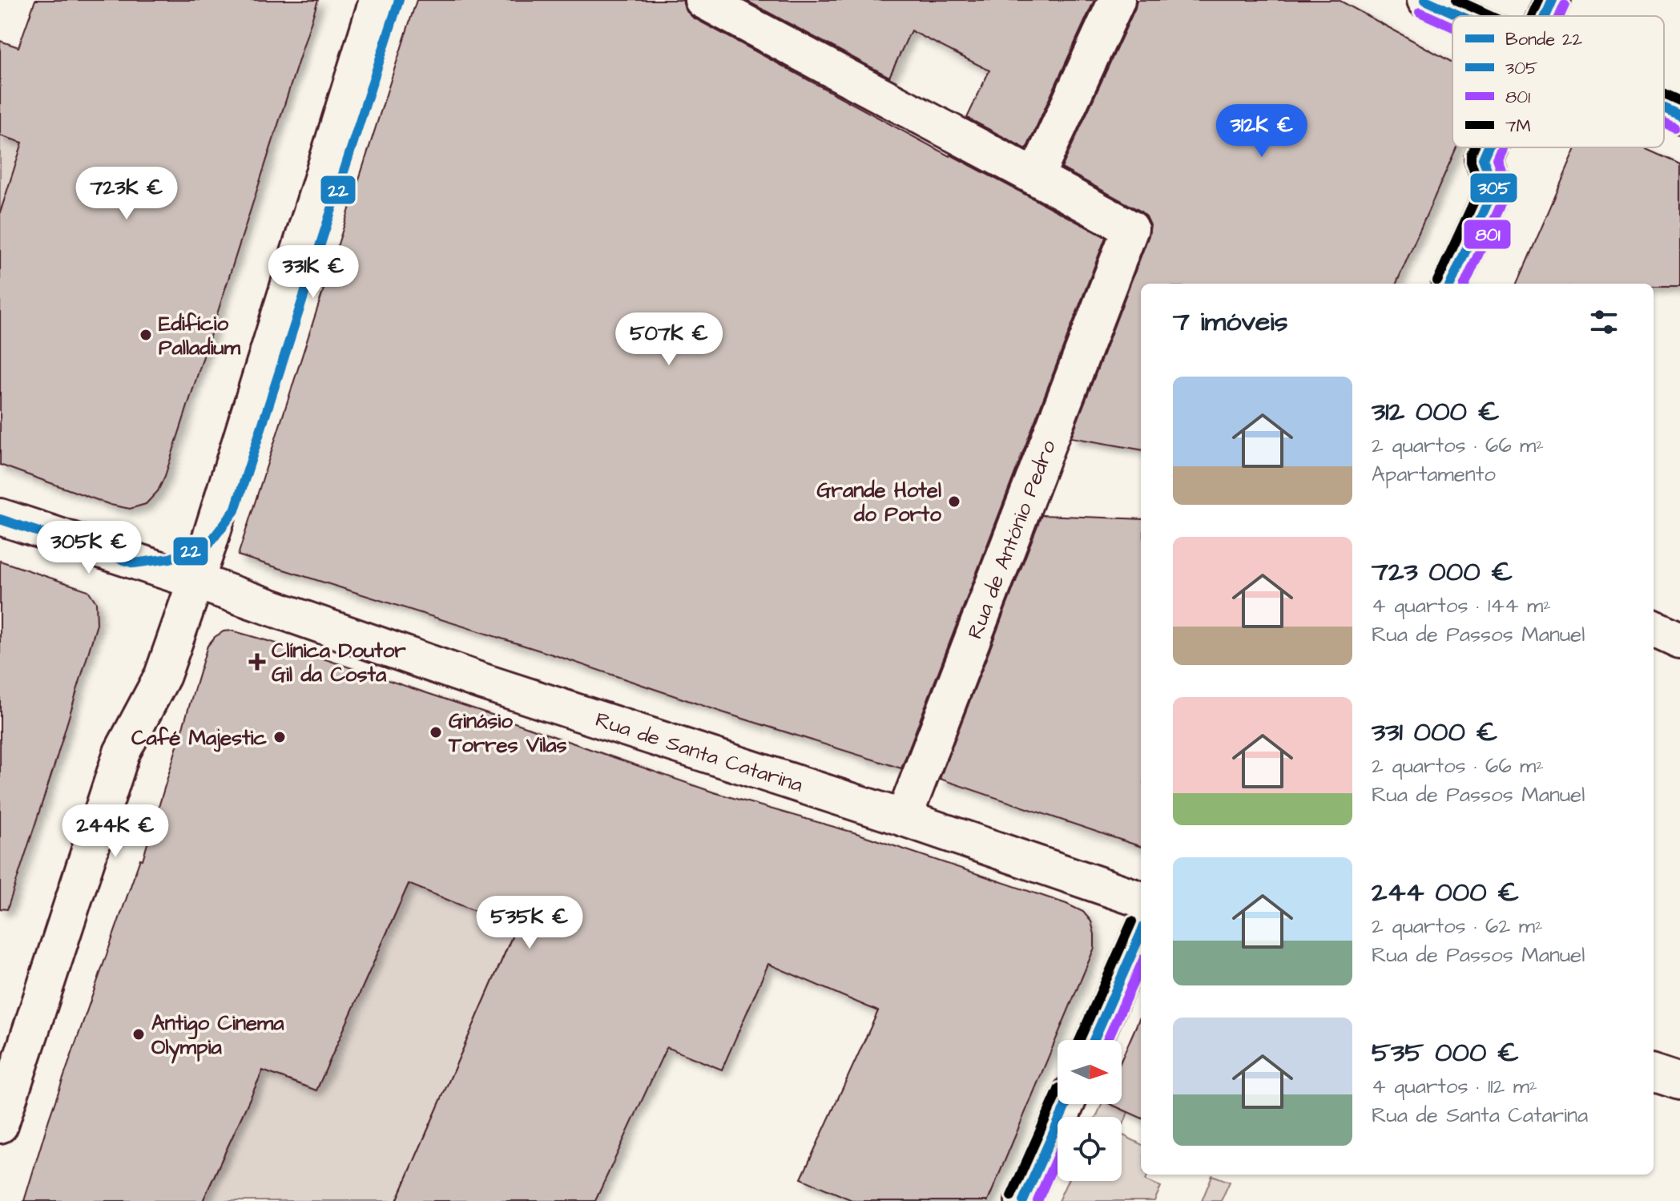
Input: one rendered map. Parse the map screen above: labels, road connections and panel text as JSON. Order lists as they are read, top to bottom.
{
  "streets": {
    "street": ["Rua de António Pedro", "Rua de Santa Catarina"]
  },
  "crossings": [
    ["Rua de António Pedro", "Rua de Santa Catarina"]
  ],
  "places": {
    "other": [
      "Edifício Palladium",
      "Grande Hotel do Porto",
      "Ginásio Torres Vilas",
      "Café Majestic",
      "Antigo Cinema Olympia"
    ],
    "health": ["Clínica Doutor Gil da Costa"]
  },
  "lines": [
    "tram line 22",
    "transit line 305",
    "transit line 7M",
    "transit line 801"
  ],
  "legend": [
    "Bonde 22",
    "305",
    "801",
    "7M"
  ],
  "north": "right",
  "page": {
    "price": [
      "312K €",
      "723K €",
      "331K €",
      "507K €",
      "305K €",
      "244K €",
      "535K €"
    ],
    "heading": "7 imóveis",
    "list": [
      {
        "name": "312 000 €",
        "note": "2 quartos · 66 m² · Apartamento"
      },
      {
        "name": "723 000 €",
        "note": "4 quartos · 144 m² · Rua de Passos Manuel"
      },
      {
        "name": "331 000 €",
        "note": "2 quartos · 66 m² · Rua de Passos Manuel"
      },
      {
        "name": "244 000 €",
        "note": "2 quartos · 62 m² · Rua de Passos Manuel"
      },
      {
        "name": "535 000 €",
        "note": "4 quartos · 112 m² · Rua de Santa Catarina"
      }
    ]
  }
}
